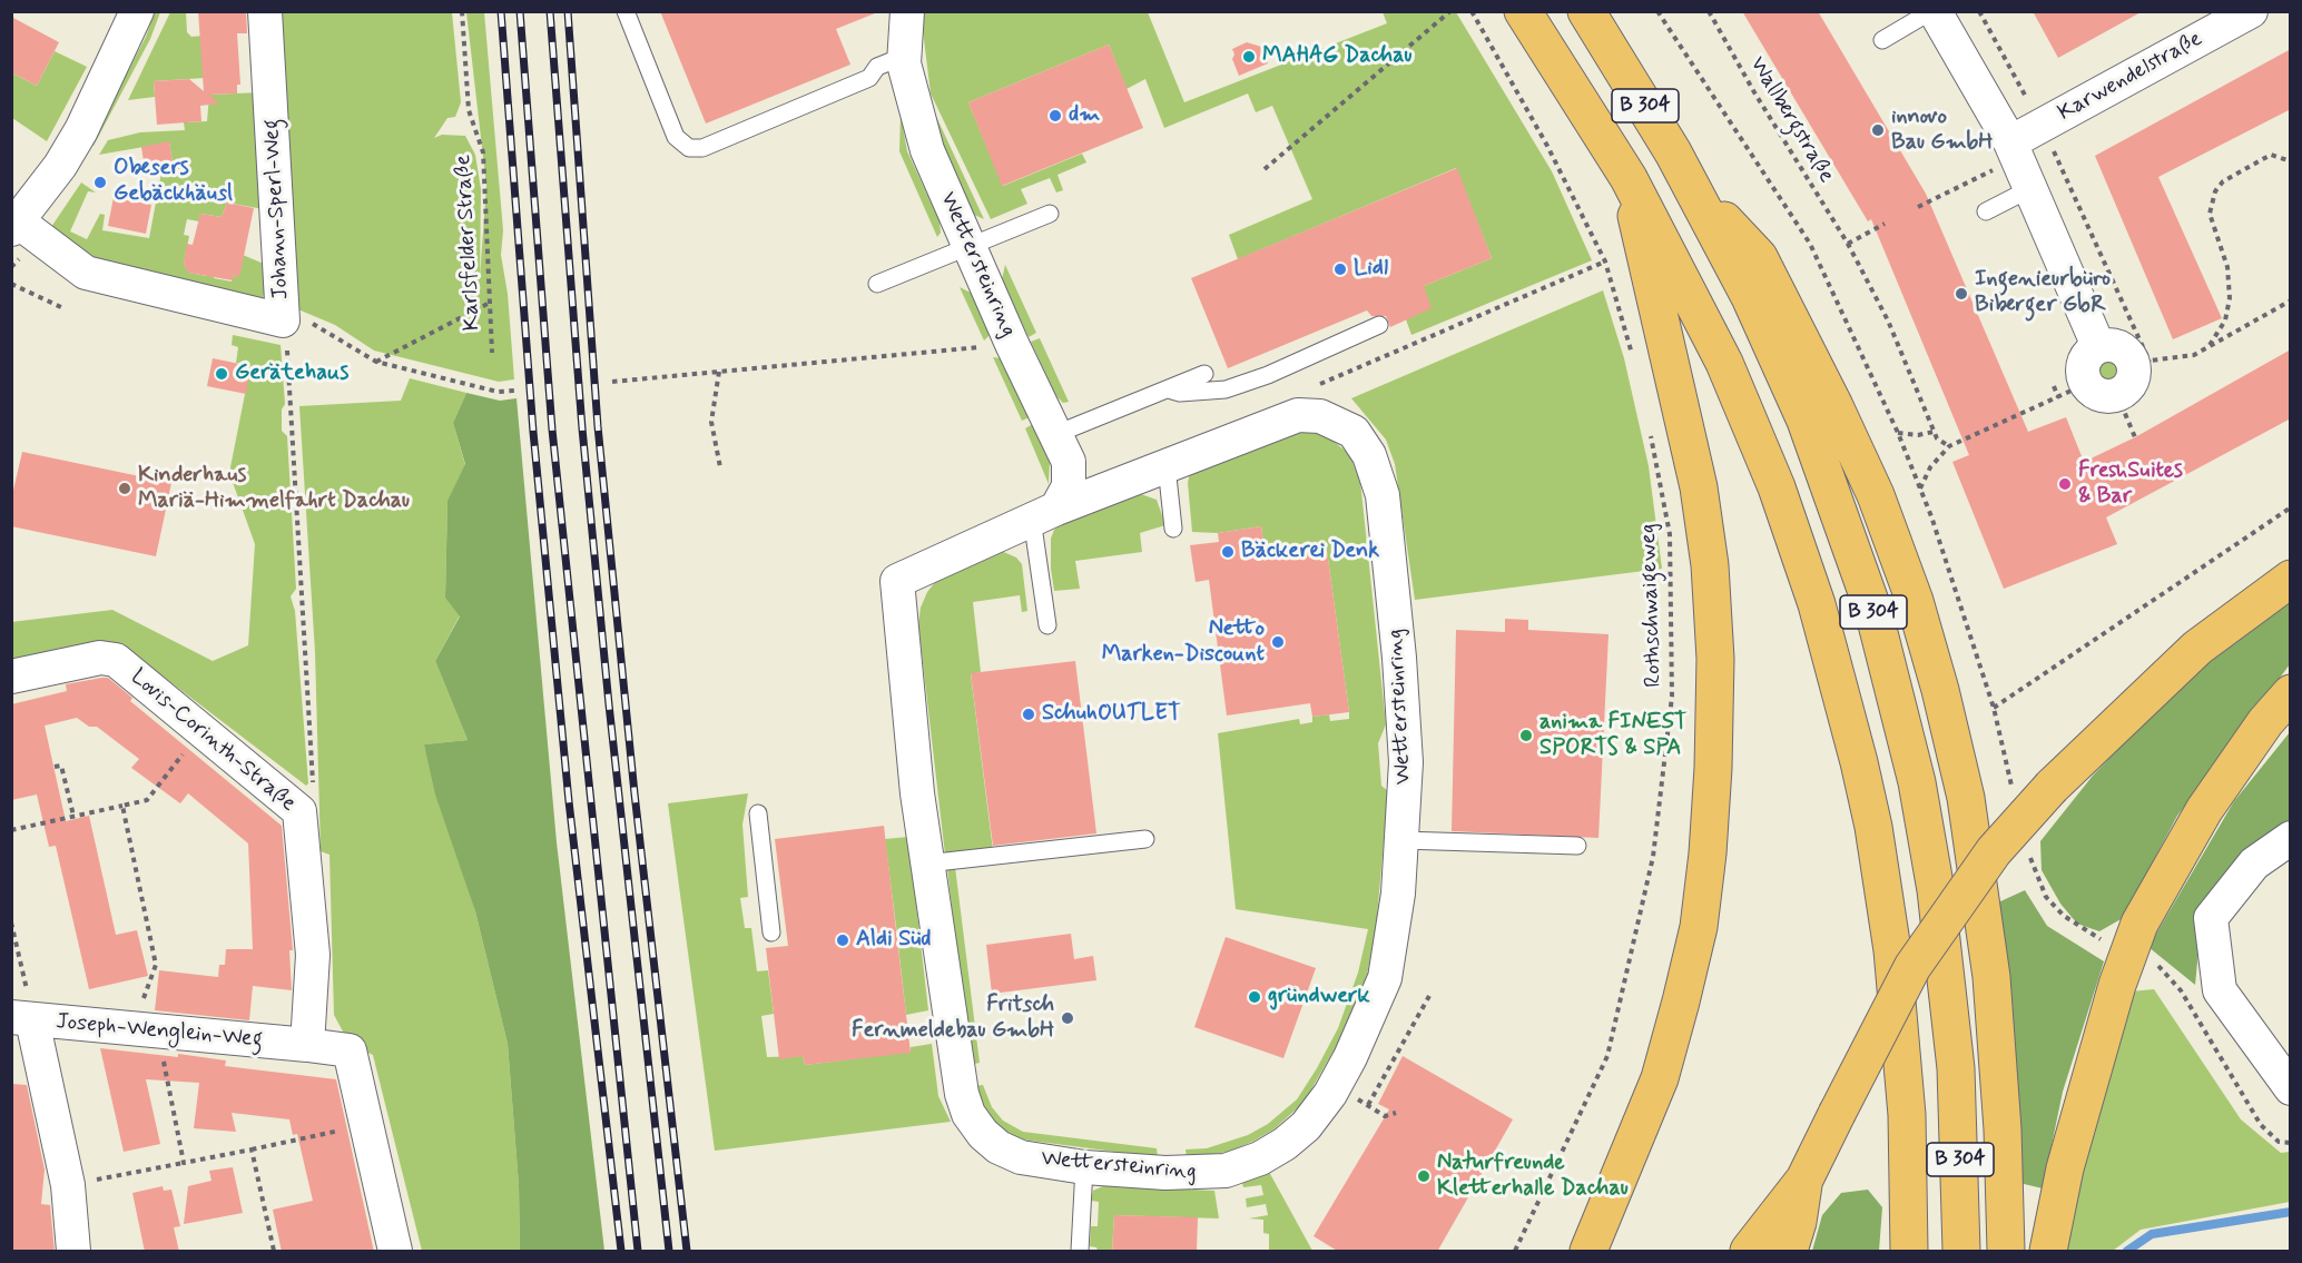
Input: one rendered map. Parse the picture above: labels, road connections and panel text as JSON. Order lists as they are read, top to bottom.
{
  "streets": {
    "highway": ["B 304"],
    "street": [
      "Karwendelstraße",
      "Johann-Sperl-Weg",
      "Wettersteinring",
      "Lovis-Corinth-Straße",
      "Joseph-Wenglein-Weg"
    ],
    "path": ["Wallbergstraße", "Karlsfelder Straße", "Rothschwaigeweg"]
  },
  "crossings": [
    ["Lovis-Corinth-Straße", "Joseph-Wenglein-Weg"]
  ],
  "places": [
    "MAHAG Dachau",
    "dm",
    "innovo Bau GmbH",
    "Obesers Gebäckhäusl",
    "Lidl",
    "Ingenieurbüro Biberger GbR",
    "Gerätehaus",
    "FreshSuites & Bar",
    "Kinderhaus Mariä-Himmelfahrt Dachau",
    "Bäckerei Denk",
    "Netto Marken-Discount",
    "SchuhOUTLET",
    "anima FINEST SPORTS & SPA",
    "Aldi Süd",
    "gründwerk",
    "Fritsch Fernmeldebau GmbH",
    "Naturfreunde Kletterhalle Dachau"
  ]
}
